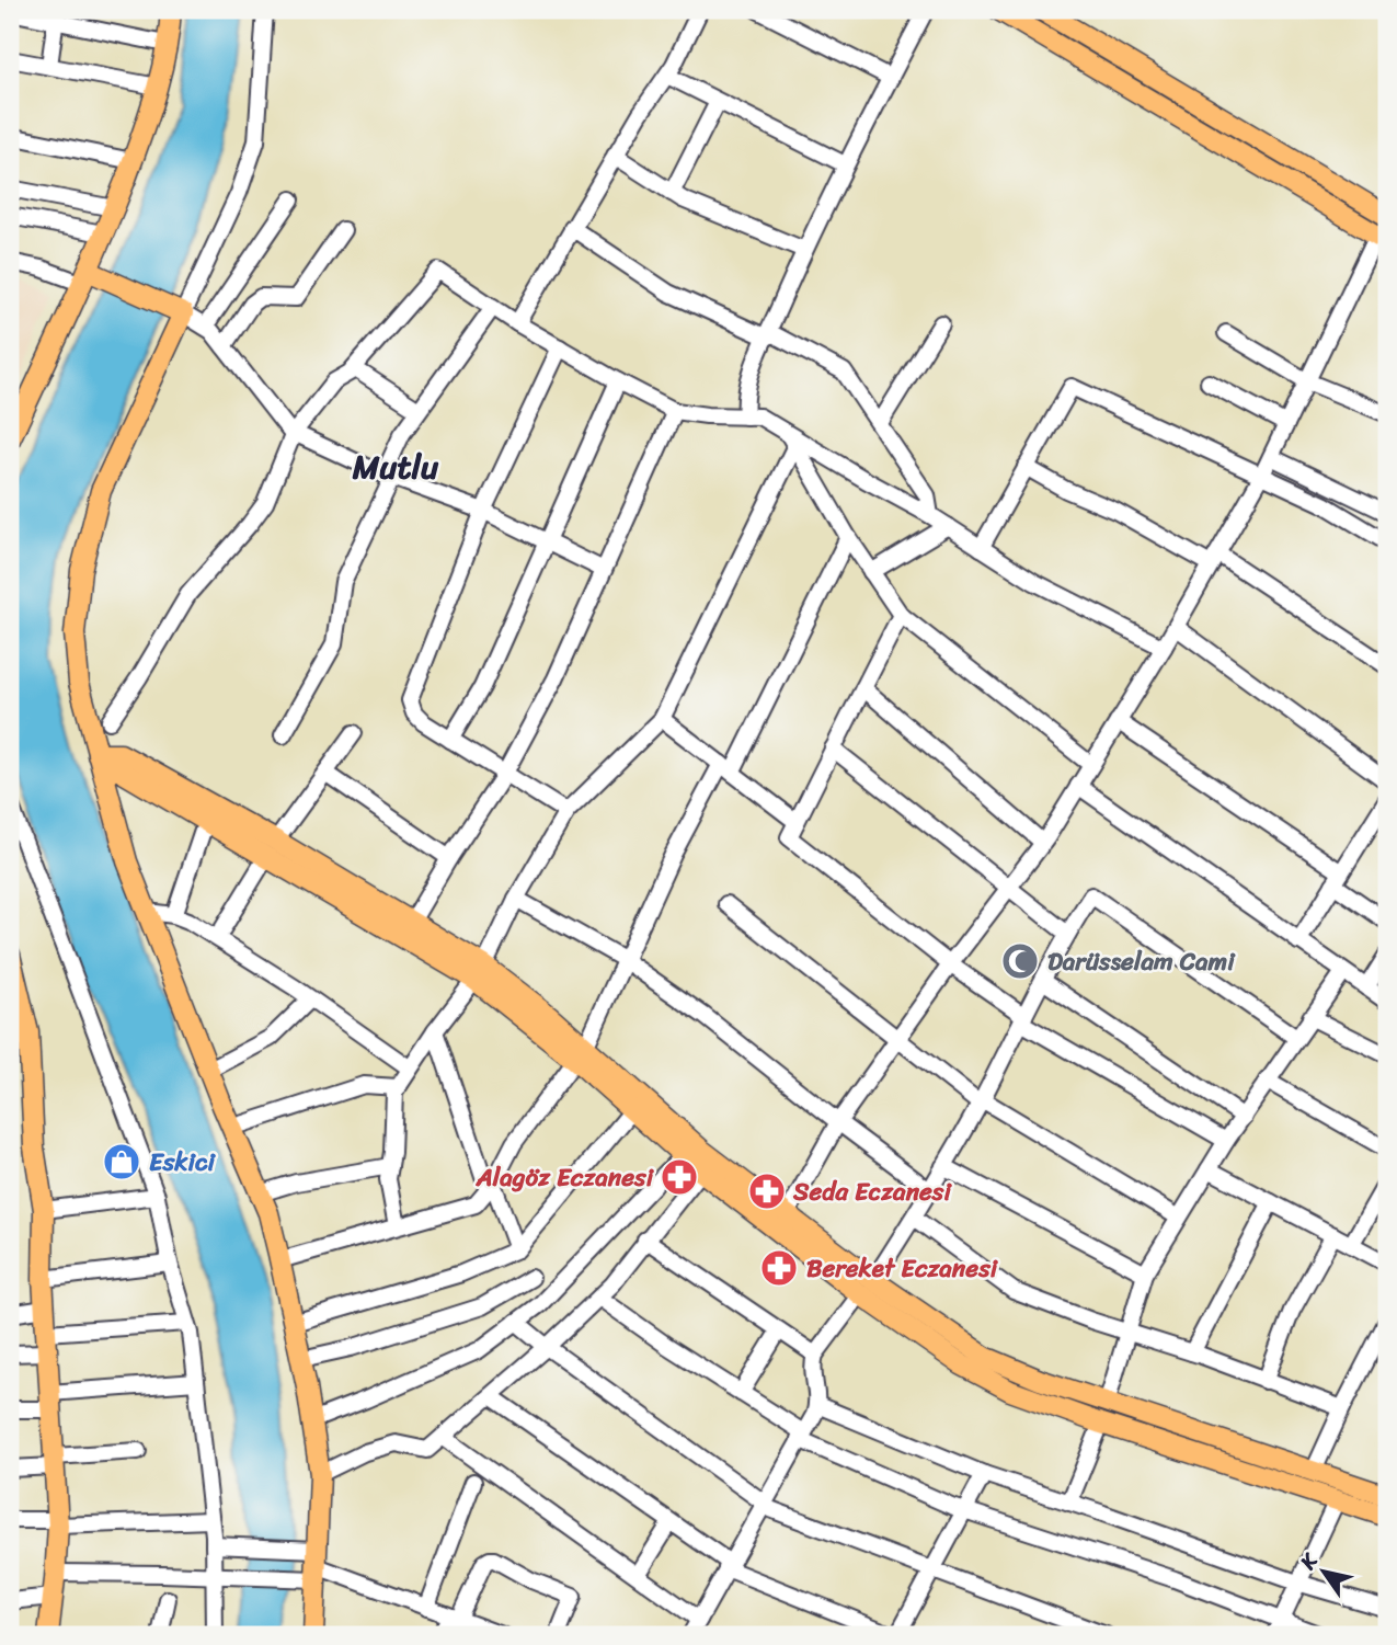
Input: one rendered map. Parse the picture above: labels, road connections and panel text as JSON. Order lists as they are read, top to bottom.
{
  "districts": ["Mutlu"],
  "places": {
    "mosque": ["Darüsselam Cami"],
    "shop": ["Eskici"],
    "pharmacy": ["Alagöz Eczanesi", "Seda Eczanesi", "Bereket Eczanesi"]
  },
  "north": "top left"
}
